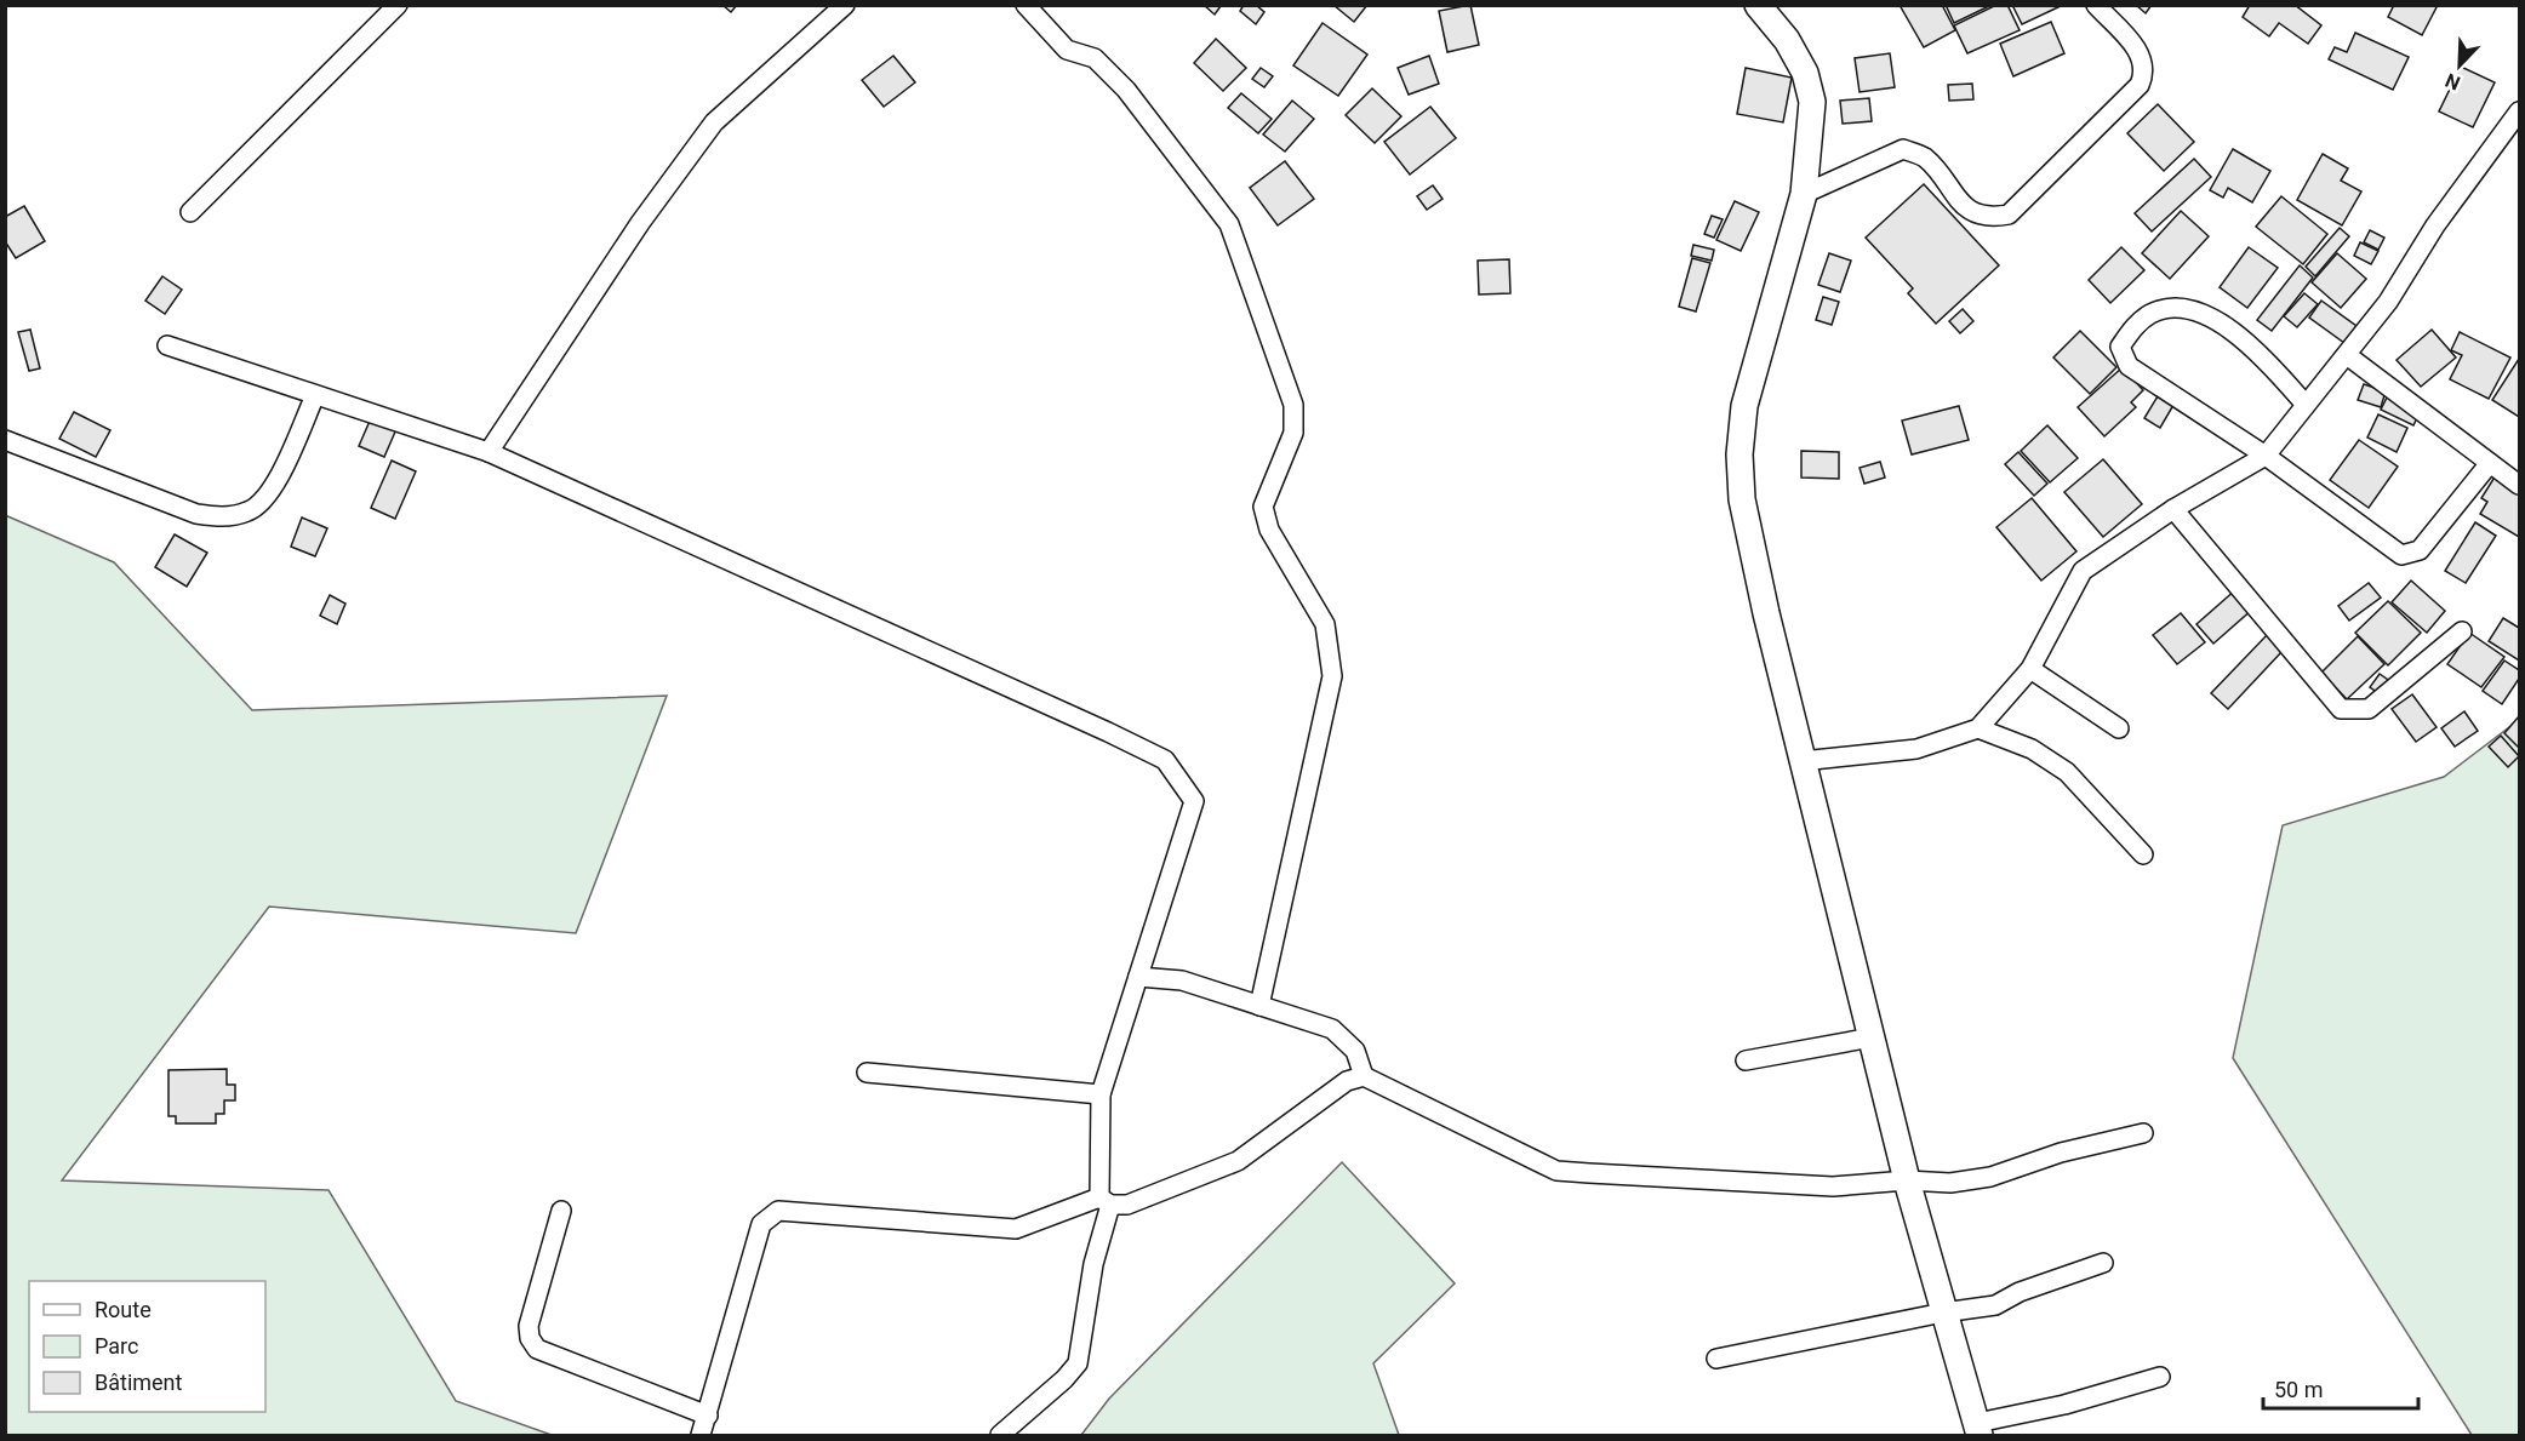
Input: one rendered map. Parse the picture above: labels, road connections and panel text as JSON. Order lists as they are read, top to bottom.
{
  "legend": ["Route", "Parc", "Bâtiment"],
  "scale_bar": "50 m",
  "north": "bottom left"
}
